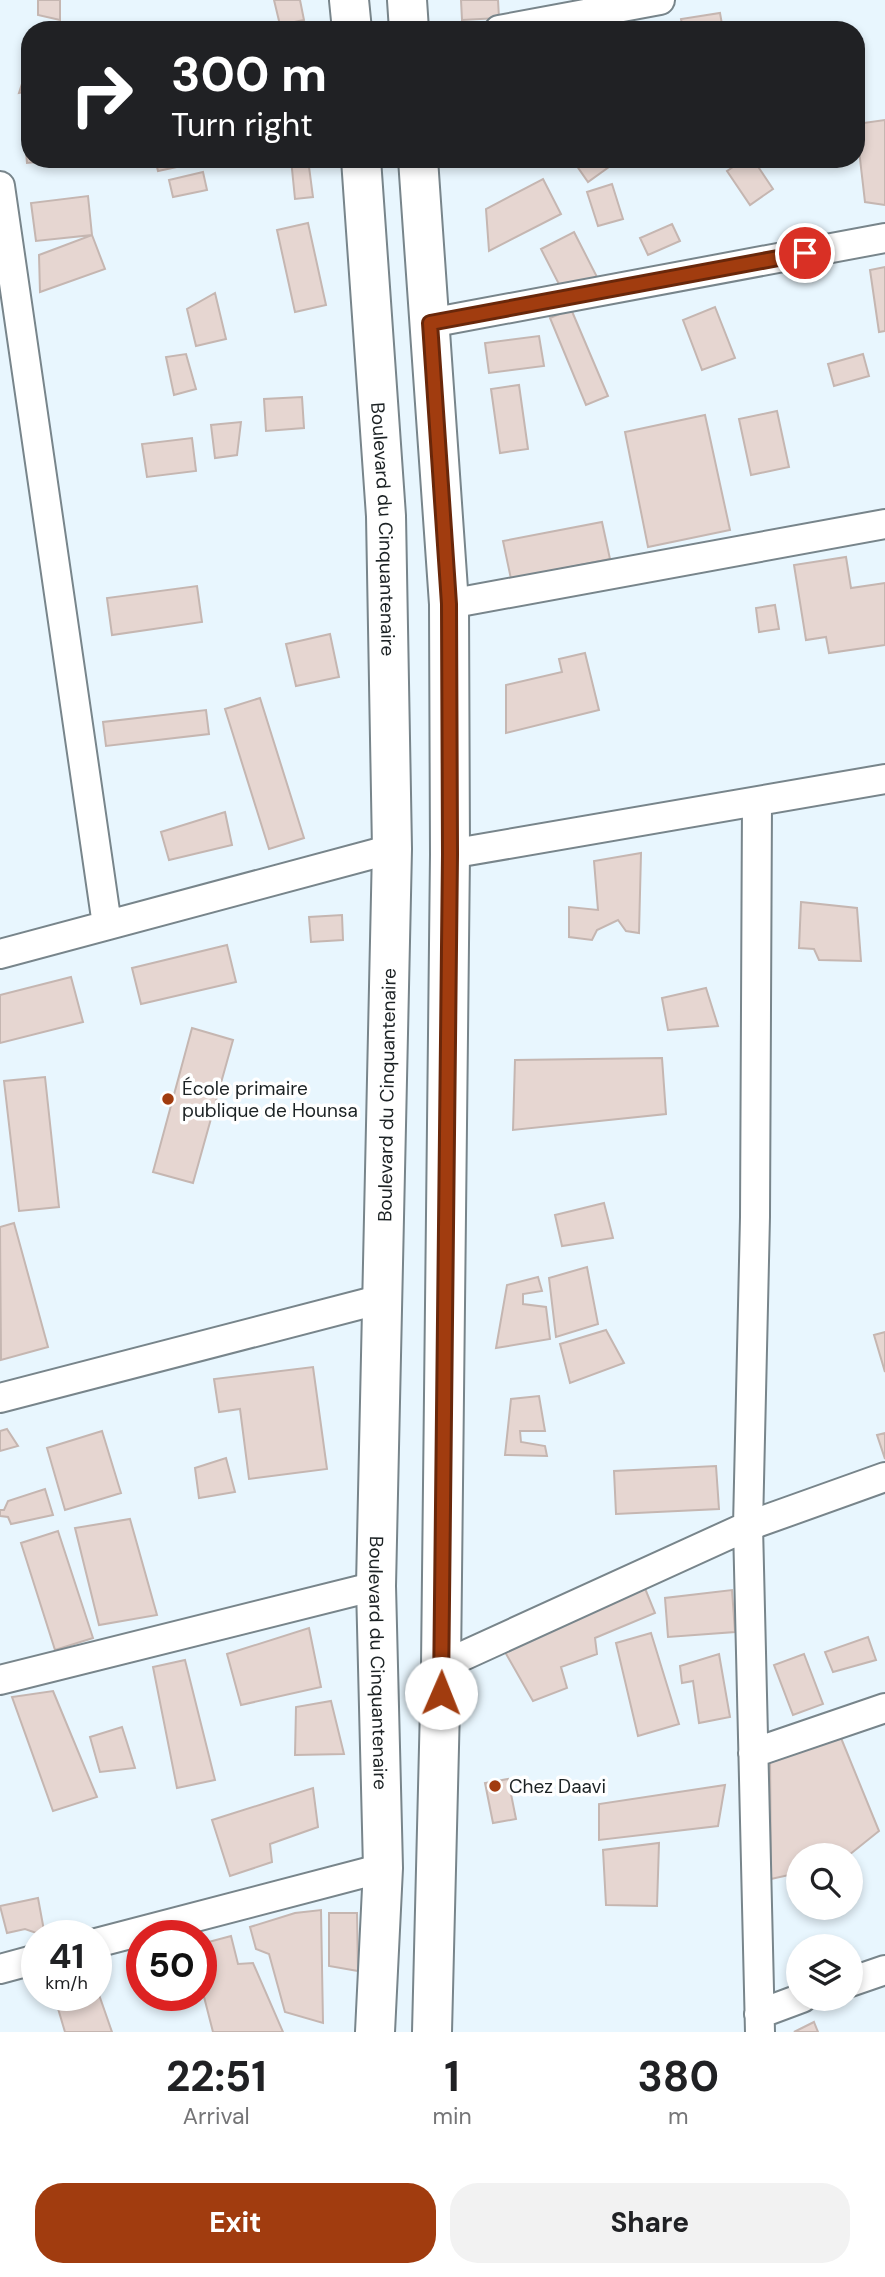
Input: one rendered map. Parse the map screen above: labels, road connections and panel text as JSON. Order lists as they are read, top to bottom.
{
  "streets": {
    "main road": ["Boulevard du Cinquantenaire"]
  },
  "places": ["École primaire publique de Hounsa", "Chez Daavi"],
  "page": {
    "turn": ["300 m", "Turn right"],
    "speed": "41 km/h",
    "limit": "50",
    "eta": [
      "22:51",
      "Arrival",
      "1",
      "min",
      "380",
      "m"
    ],
    "buttons": ["Exit", "Share"]
  }
}
